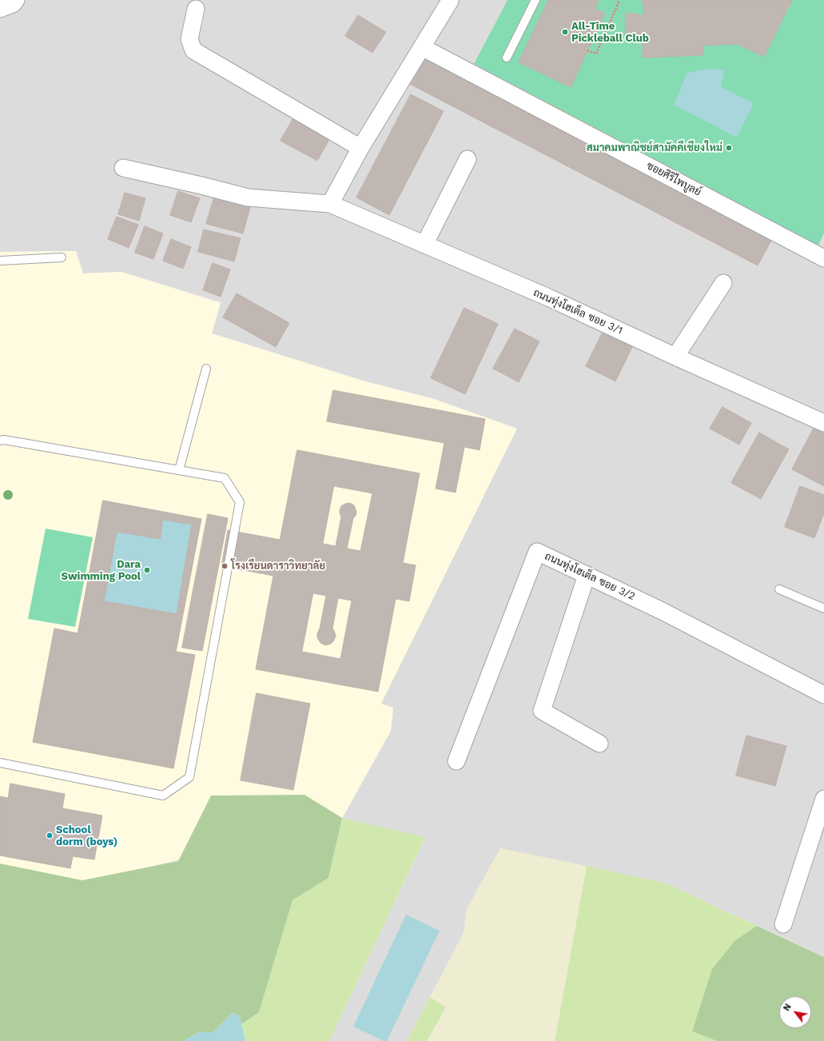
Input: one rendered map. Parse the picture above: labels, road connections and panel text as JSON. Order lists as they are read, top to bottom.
{
  "streets": {
    "street": ["ซอยศิริไพบูลย์", "ถนนทุ่งโฮเต็ล ซอย 3/1", "ถนนทุ่งโฮเต็ล ซอย 3/2"]
  },
  "places": [
    "All-Time Pickleball Club",
    "สมาคมพาณิชย์สามัคคีเชียงใหม่",
    "โรงเรียนดาราวิทยาลัย",
    "Dara Swimming Pool",
    "School dorm (boys)"
  ],
  "north": "top left"
}
